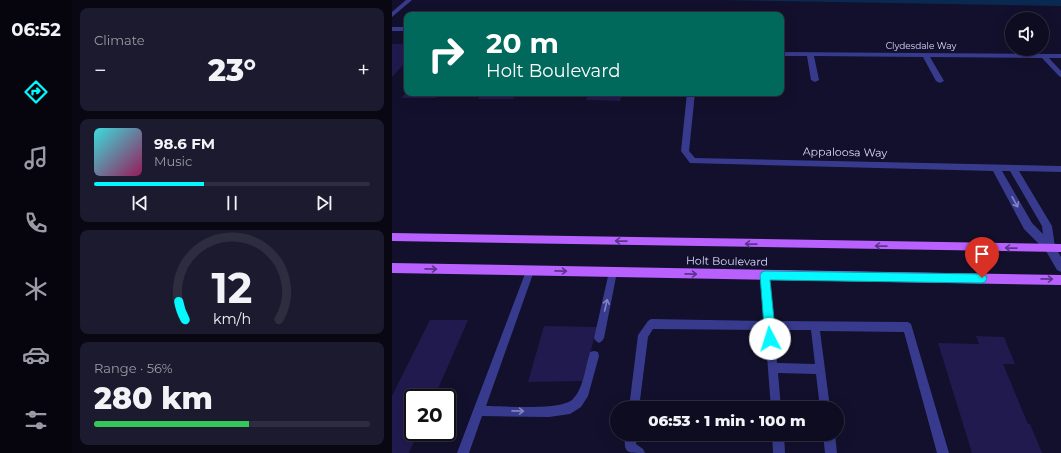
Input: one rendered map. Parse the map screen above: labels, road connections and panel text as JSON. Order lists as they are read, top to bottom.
{
  "streets": {
    "main road": ["Holt Boulevard"],
    "street": ["Clydesdale Way", "Appaloosa Way"]
  },
  "page": {
    "tabs": "06:52",
    "tile": [
      "Climate",
      ["Range · 56%", "280 km"]
    ],
    "turn": ["20 m", "Holt Boulevard"],
    "heat": ["−", "23°", "+"],
    "song": ["98.6 FM", "Music"],
    "limit": "20",
    "trip": "06:53 · 1 min · 100 m",
    "gauge": ["12", "km/h"]
  }
}
